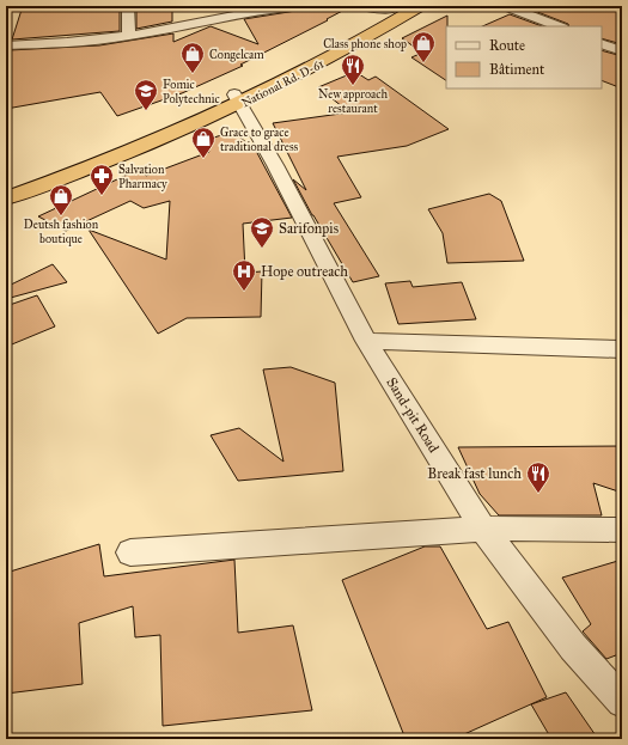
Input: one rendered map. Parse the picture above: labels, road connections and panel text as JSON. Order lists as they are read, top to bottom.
{
  "streets": {
    "highway": ["National Rd. D-61"],
    "street": ["Sand-pit Road"]
  },
  "crossings": [
    ["National Rd. D-61", "Sand-pit Road"]
  ],
  "places": {
    "shop": [
      "Class phone shop",
      "Congelcam",
      "Grace to grace traditional dress",
      "Deutsh fashion boutique"
    ],
    "restaurant": ["New approach restaurant", "Break fast lunch"],
    "school or university": ["Fomic Polytechnic", "Sarifonpis"],
    "pharmacy": ["Salvation Pharmacy"],
    "hospital": ["Hope outreach"]
  },
  "legend": ["Route", "Bâtiment"]
}
